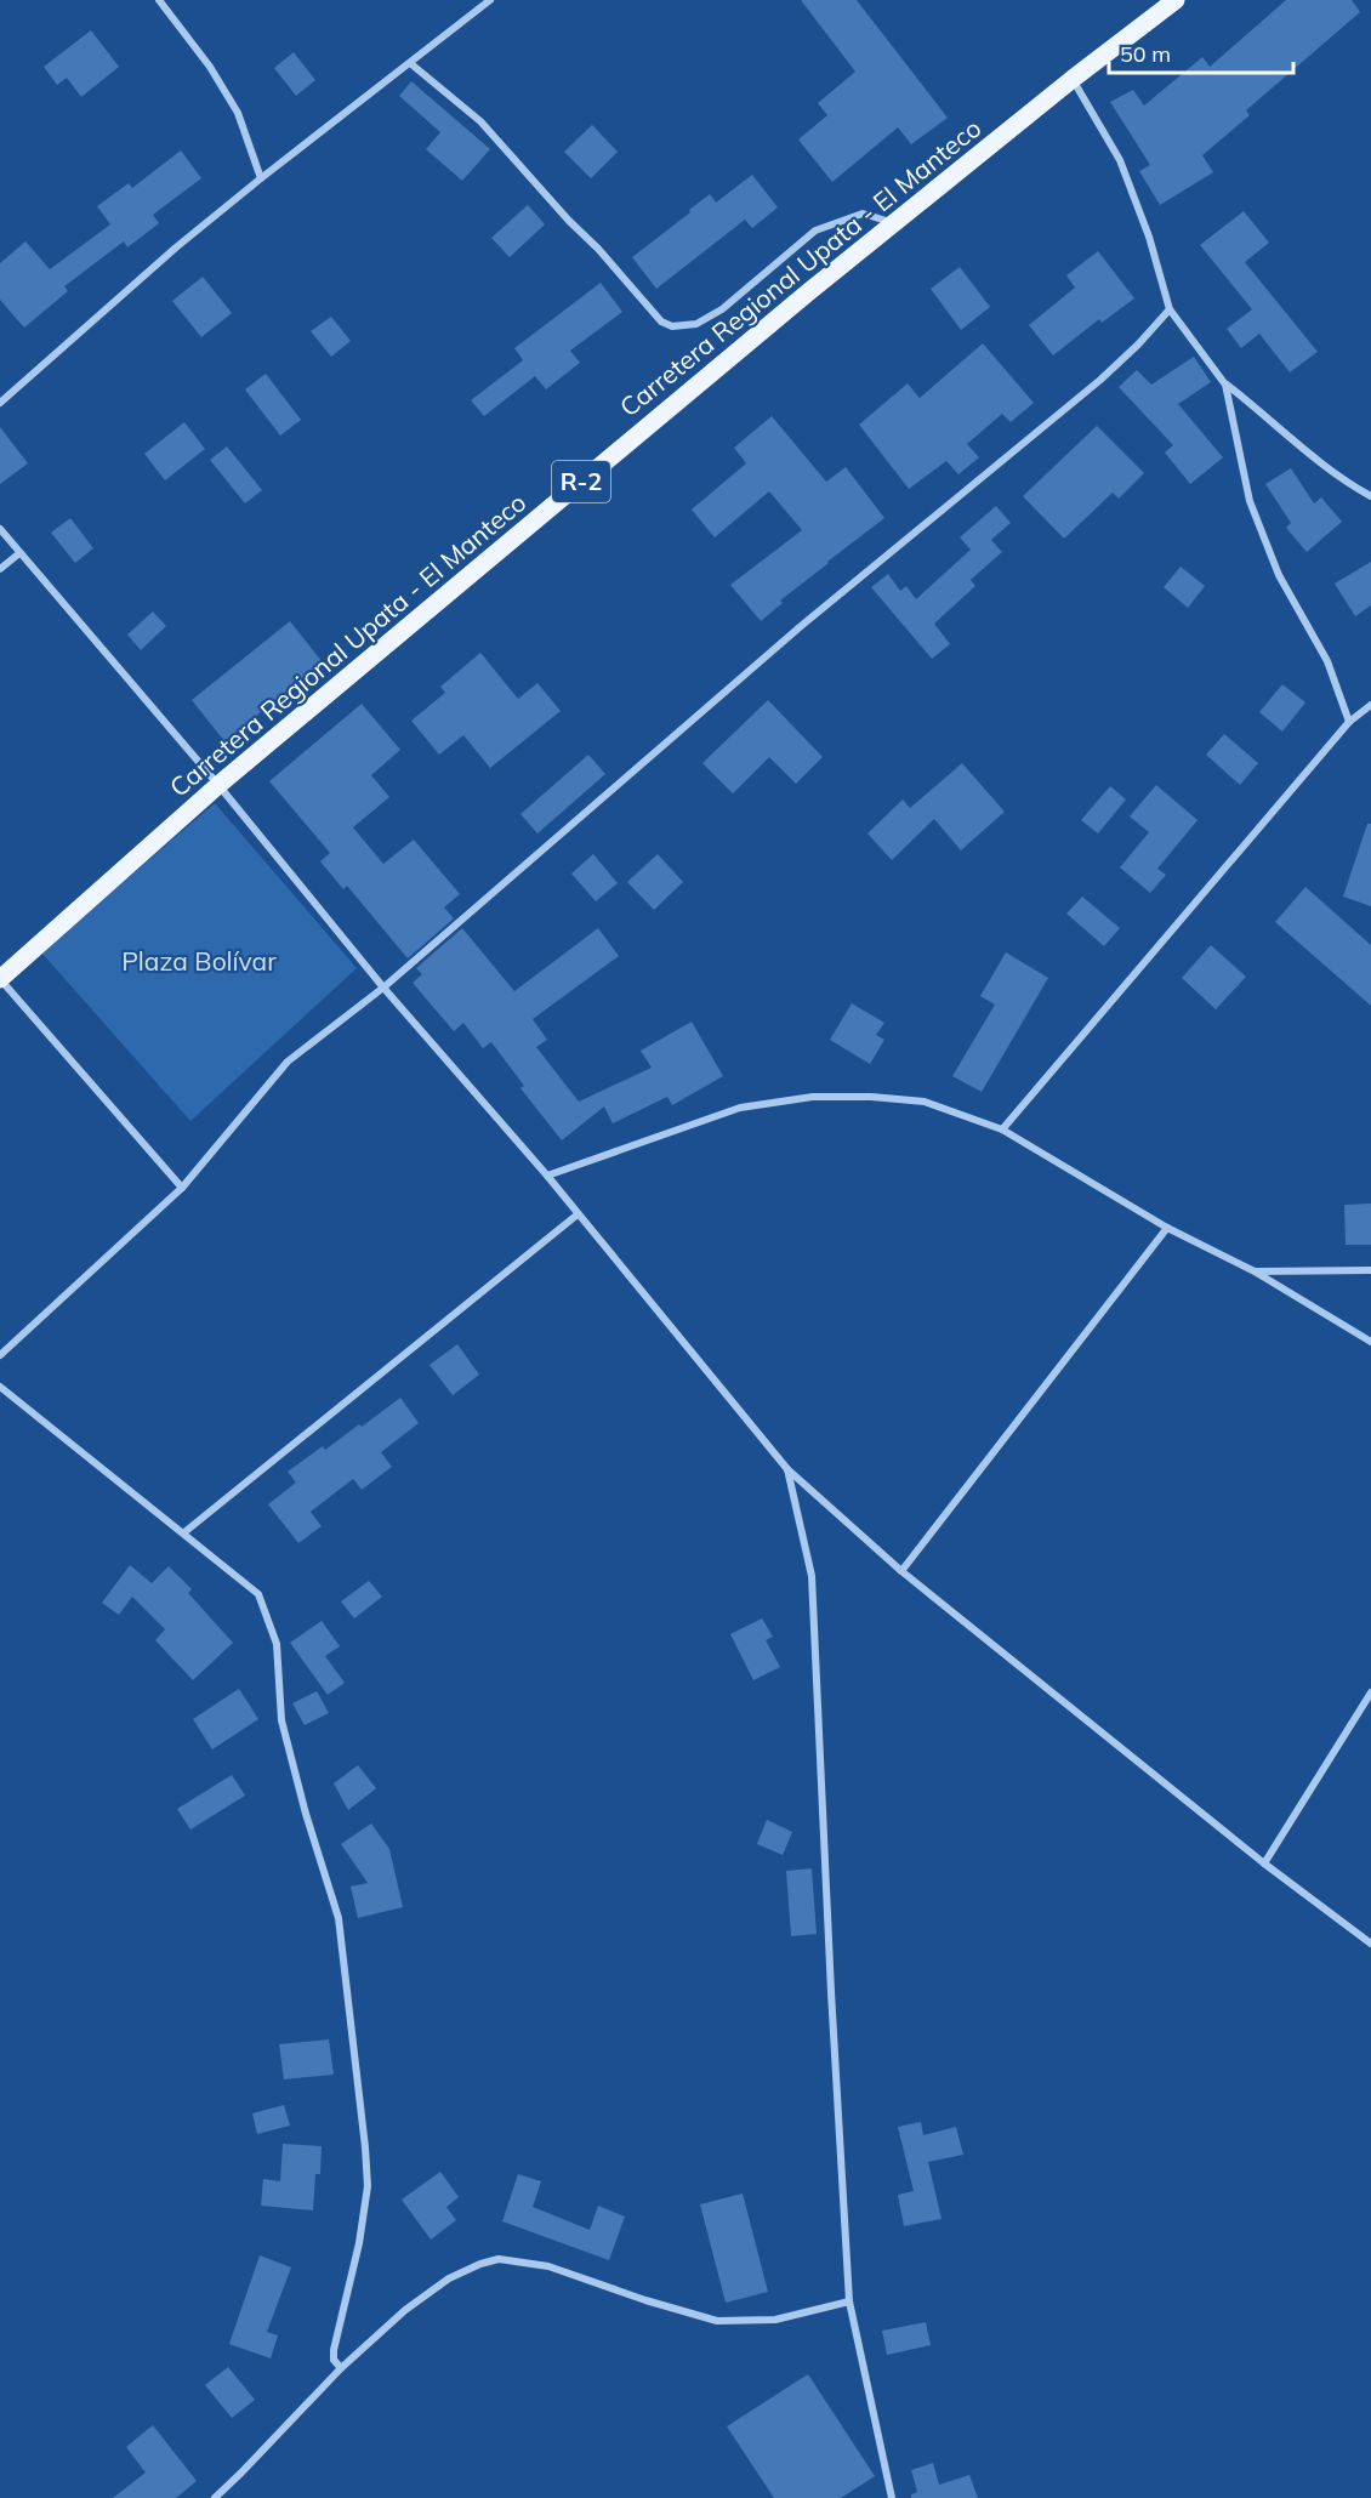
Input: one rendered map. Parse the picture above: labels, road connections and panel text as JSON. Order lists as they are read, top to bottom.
{
  "streets": {
    "main road": ["Carretera Regional Upata - El Manteco", "R-2"]
  },
  "parks": ["Plaza Bolívar"],
  "scale_bar": "50 m"
}
